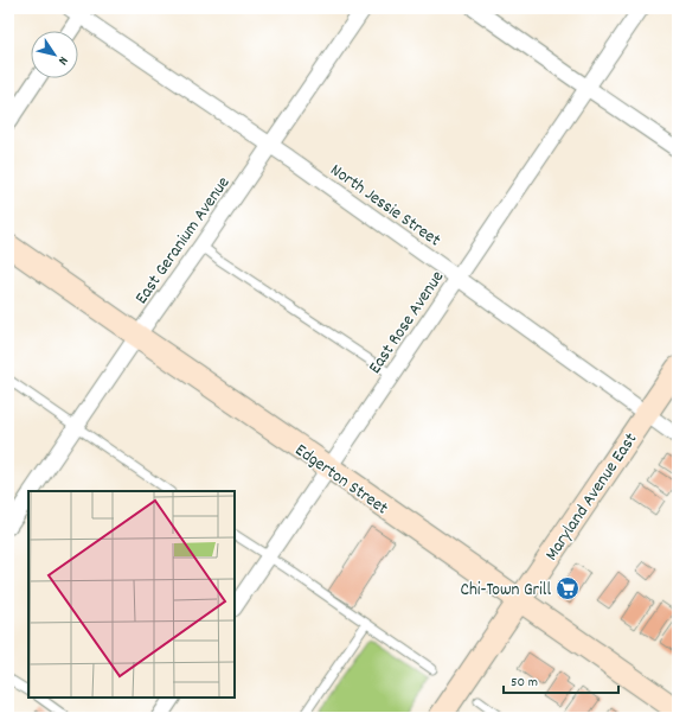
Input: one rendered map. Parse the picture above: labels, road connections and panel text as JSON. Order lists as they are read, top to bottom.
{
  "streets": {
    "street": [
      "North Jessie Street",
      "East Geranium Avenue",
      "East Rose Avenue",
      "Edgerton Street",
      "Maryland Avenue East"
    ]
  },
  "crossings": [
    ["North Jessie Street", "East Geranium Avenue"],
    ["North Jessie Street", "East Rose Avenue"],
    ["North Jessie Street", "Maryland Avenue East"],
    ["East Geranium Avenue", "Edgerton Street"],
    ["East Rose Avenue", "Edgerton Street"],
    ["Edgerton Street", "Maryland Avenue East"]
  ],
  "places": {
    "supermarket": ["Chi-Town Grill"]
  },
  "scale_bar": "50 m",
  "north": "bottom right"
}
